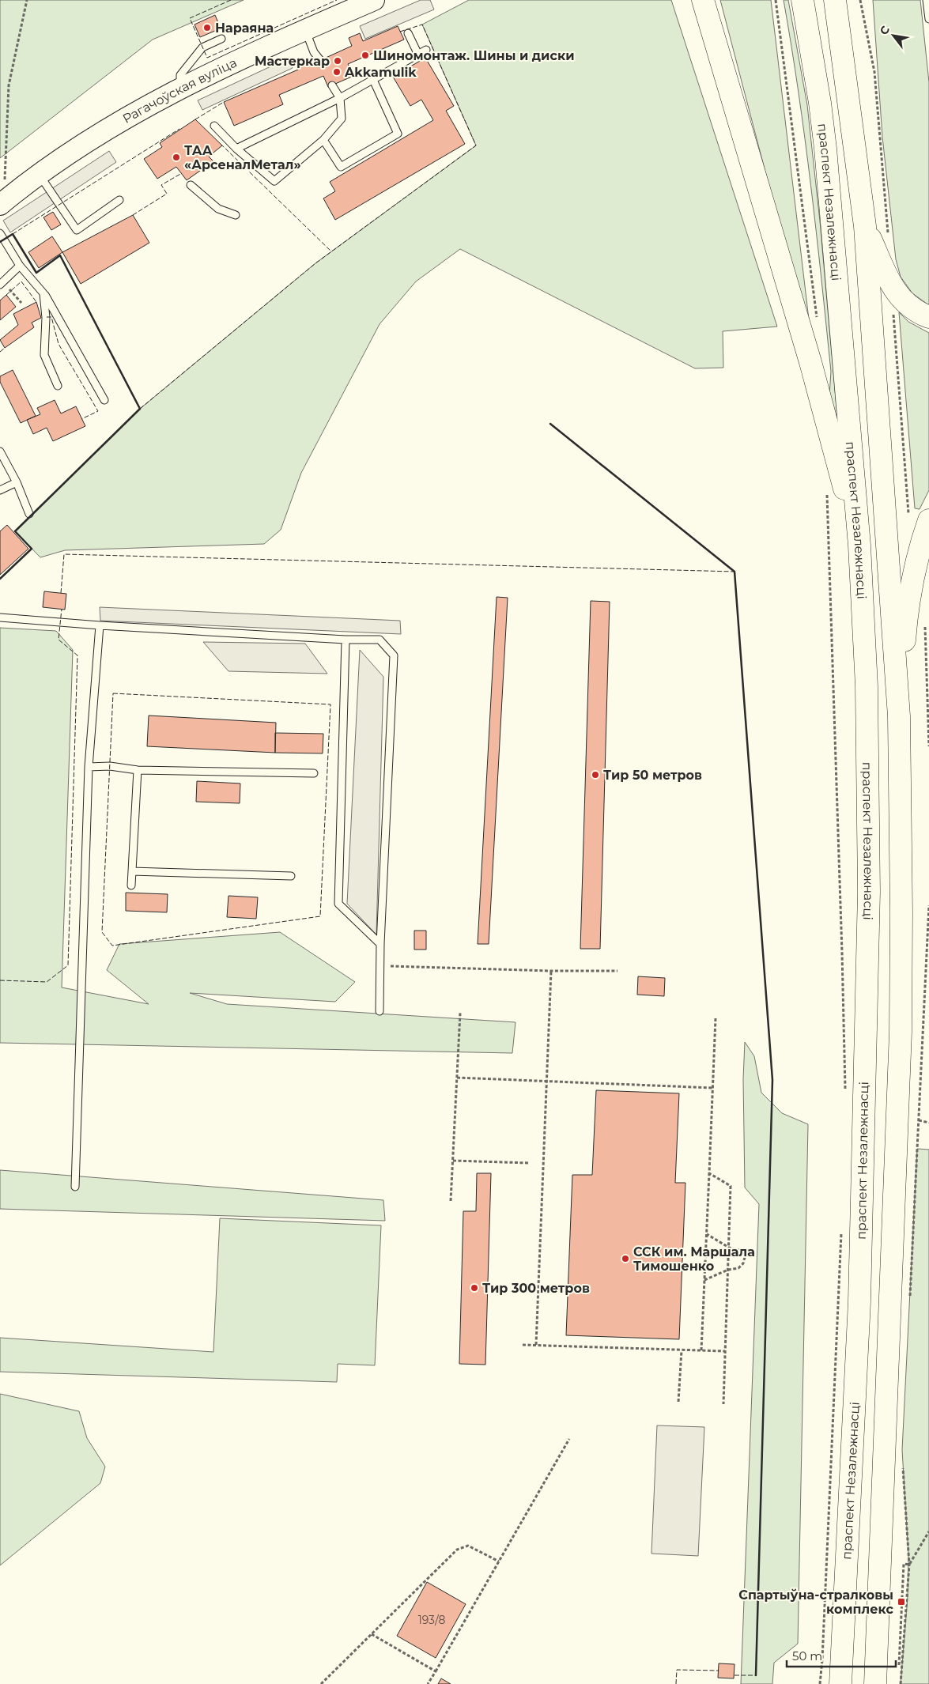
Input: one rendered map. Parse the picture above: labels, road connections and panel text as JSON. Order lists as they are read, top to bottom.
{
  "streets": {
    "highway": ["праспект Незалежнасці"],
    "main road": ["Рагачоўская вуліца"]
  },
  "places": {
    "other": [
      "Нараяна",
      "Шиномонтаж. Шины и диски",
      "Мастеркар",
      "Akkamulik",
      "ТАА «АрсеналМетал»",
      "Тир 50 метров",
      "ССК им. Маршала Тимошенко",
      "Тир 300 метров"
    ],
    "transit": ["Спартыўна-стралковы комплекс"]
  },
  "house_numbers": ["193/8"],
  "scale_bar": "50 m",
  "north": "top left"
}
